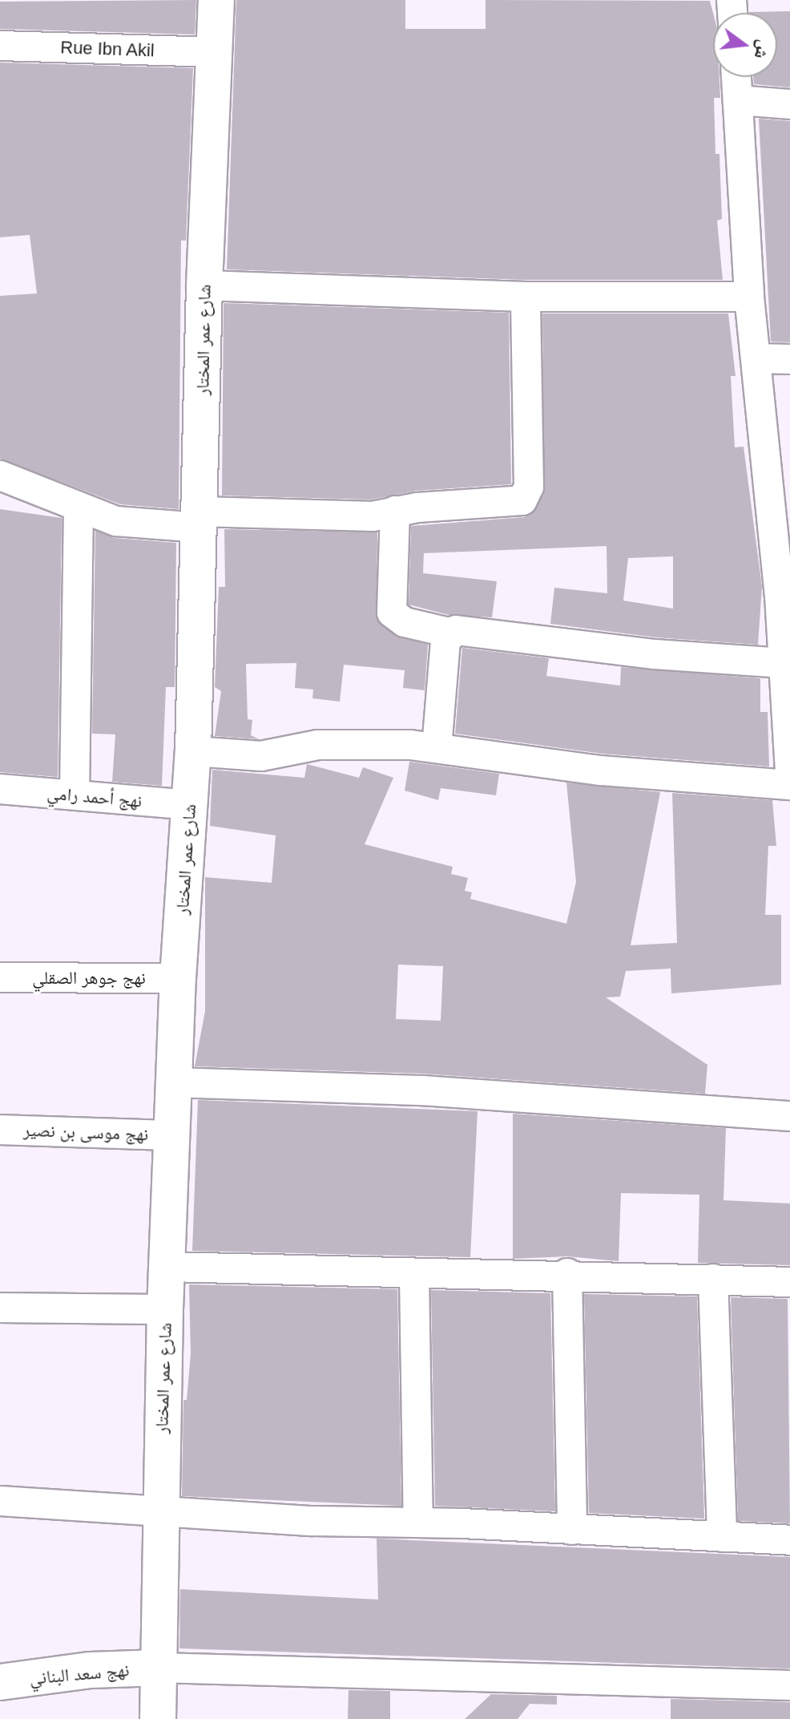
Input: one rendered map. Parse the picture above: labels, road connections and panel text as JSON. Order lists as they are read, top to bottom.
{
  "streets": {
    "street": [
      "Rue Ibn Akil",
      "شارع عمر المختار",
      "نهج أحمد رامي",
      "نهج جوهر الصقلي",
      "نهج موسى بن نصير",
      "نهج سعد البناني"
    ]
  },
  "crossings": [
    ["Rue Ibn Akil", "شارع عمر المختار"],
    ["شارع عمر المختار", "نهج أحمد رامي"],
    ["شارع عمر المختار", "نهج جوهر الصقلي"],
    ["شارع عمر المختار", "نهج موسى بن نصير"],
    ["شارع عمر المختار", "نهج سعد البناني"]
  ],
  "north": "right"
}
